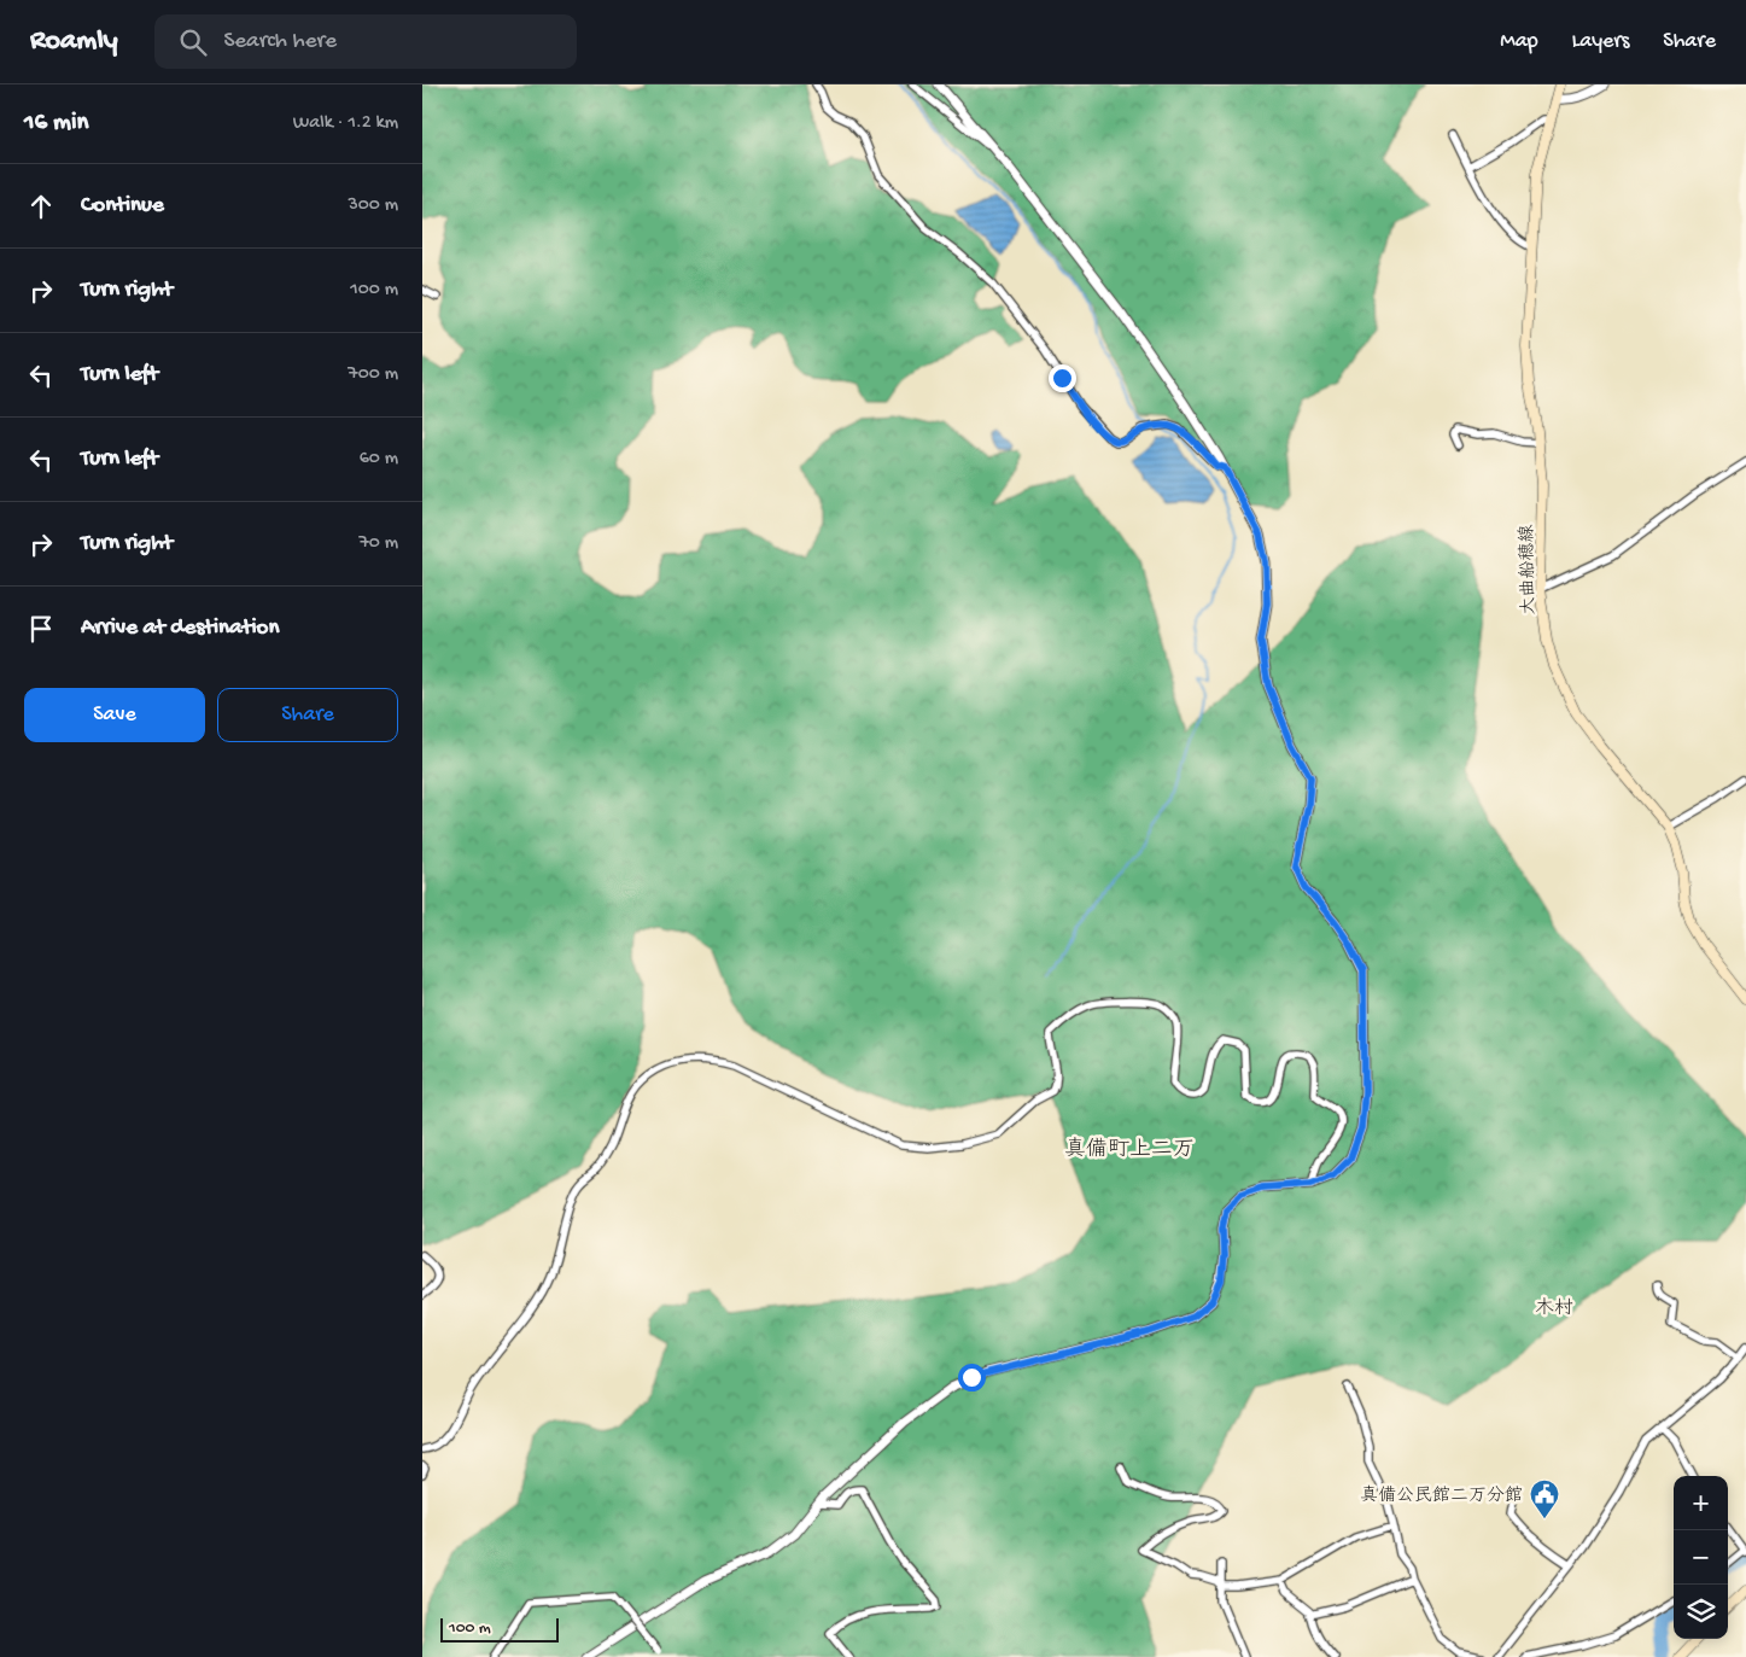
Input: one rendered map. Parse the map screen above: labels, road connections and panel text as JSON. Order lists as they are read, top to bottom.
{
  "streets": {
    "main road": ["大曲船穂線"]
  },
  "districts": ["真備町上二万", "木村"],
  "places": {
    "public building": ["真備公民館二万分館"]
  },
  "scale_bar": "100 m",
  "page": {
    "header": "Roamly",
    "search": "Search here",
    "nav": ["Map", "Layers", "Share"],
    "heading": ["16 min", "Walk · 1.2 km"],
    "list": [
      ["Continue", "300 m"],
      ["Turn right", "100 m"],
      ["Turn left", "700 m"],
      ["Turn left", "60 m"],
      ["Turn right", "70 m"],
      "Arrive at destination"
    ],
    "buttons": ["Save", "Share"],
    "map_buttons": ["+", "−"],
    "scale": "100 m"
  }
}
